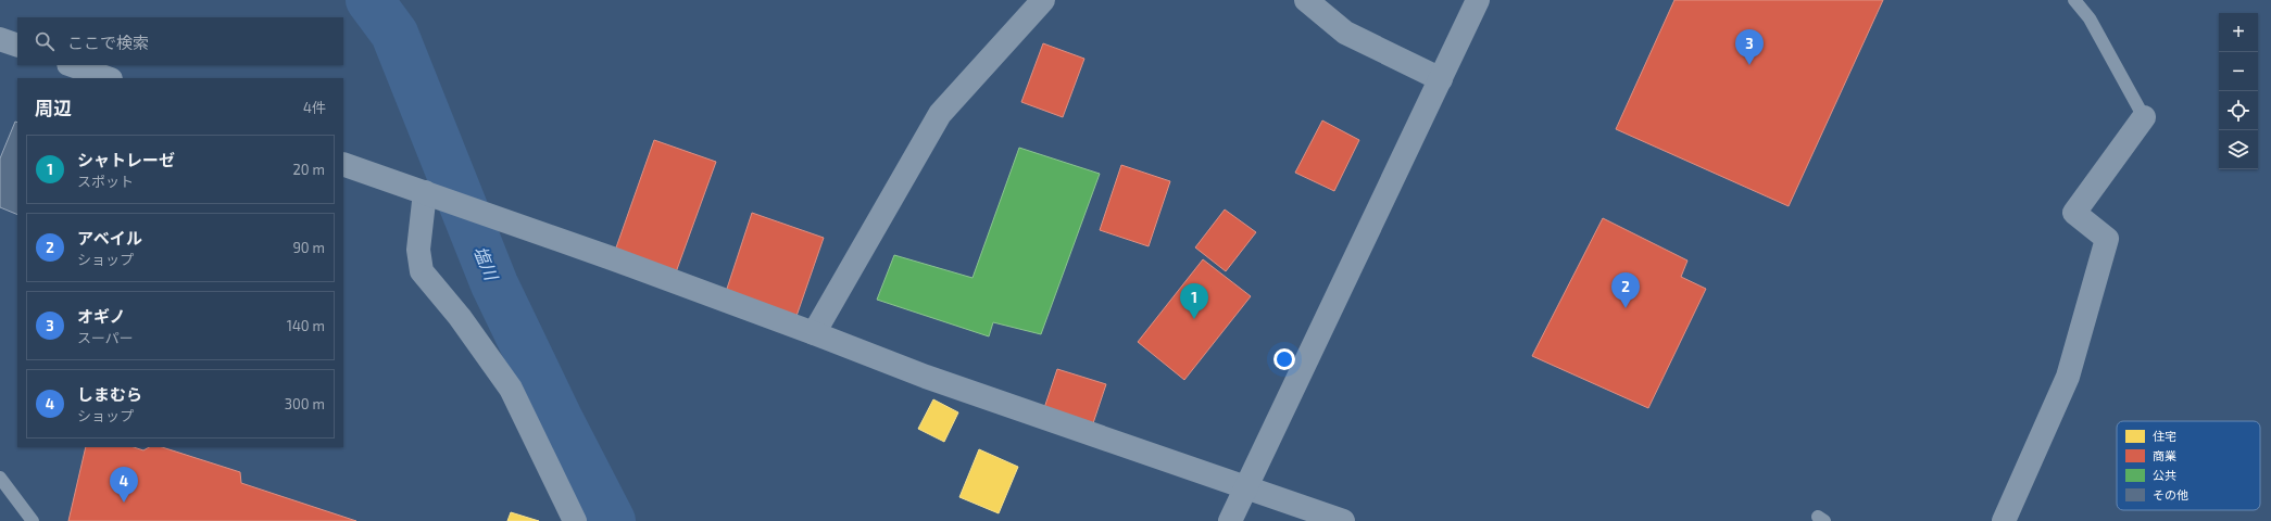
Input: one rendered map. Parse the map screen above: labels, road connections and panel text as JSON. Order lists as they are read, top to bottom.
{
  "water": ["塩川"],
  "legend": [
    "住宅",
    "商業",
    "公共",
    "その他"
  ],
  "page": {
    "map_buttons": ["+", "−"],
    "search": "ここで検索",
    "pins": [
      "3",
      "2",
      "1",
      "4"
    ],
    "heading": ["周辺", "4件"],
    "list": [
      {
        "mark": "1",
        "name": "シャトレーゼ",
        "note": "スポット",
        "value": "20 m"
      },
      {
        "mark": "2",
        "name": "アベイル",
        "note": "ショップ",
        "value": "90 m"
      },
      {
        "mark": "3",
        "name": "オギノ",
        "note": "スーパー",
        "value": "140 m"
      },
      {
        "mark": "4",
        "name": "しまむら",
        "note": "ショップ",
        "value": "300 m"
      }
    ]
  }
}
